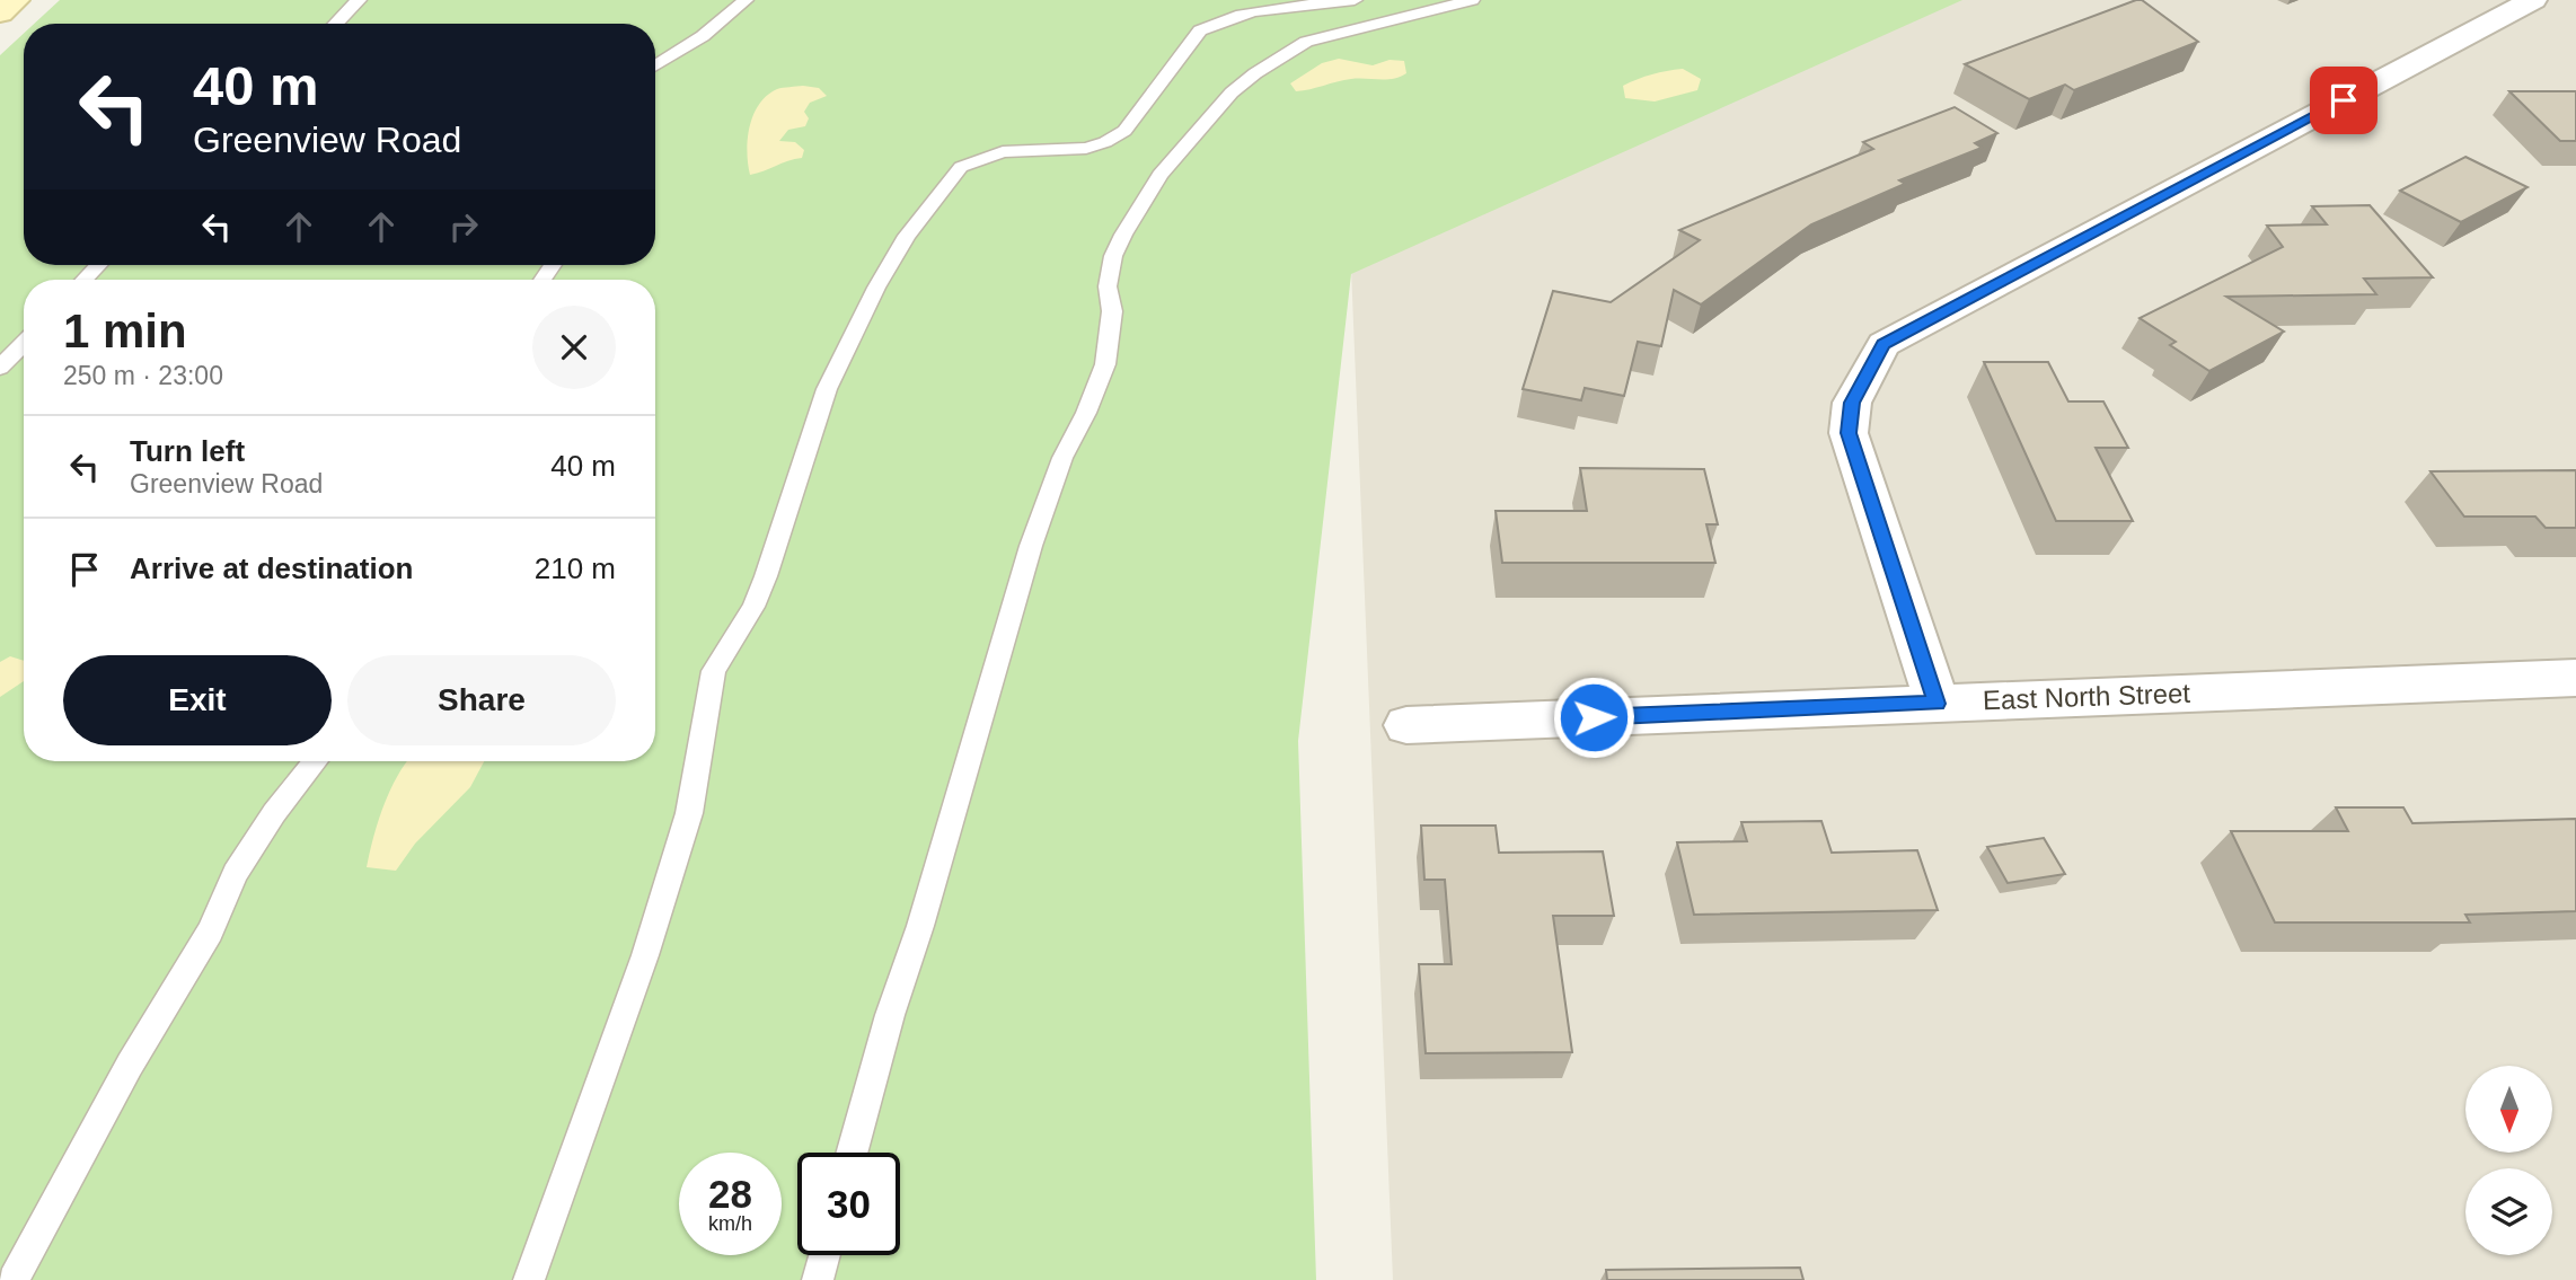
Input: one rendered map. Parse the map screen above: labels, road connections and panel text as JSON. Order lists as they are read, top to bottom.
{
  "streets": {
    "street": ["East North Street"]
  },
  "north": "bottom",
  "page": {
    "turn": ["40 m", "Greenview Road"],
    "heading": ["1 min", "250 m · 23:00"],
    "list": [
      {
        "name": "Turn left",
        "note": "Greenview Road",
        "value": "40 m"
      },
      {
        "name": "Arrive at destination",
        "value": "210 m"
      }
    ],
    "buttons": ["Exit", "Share"],
    "speed": "28 km/h",
    "limit": "30"
  }
}
